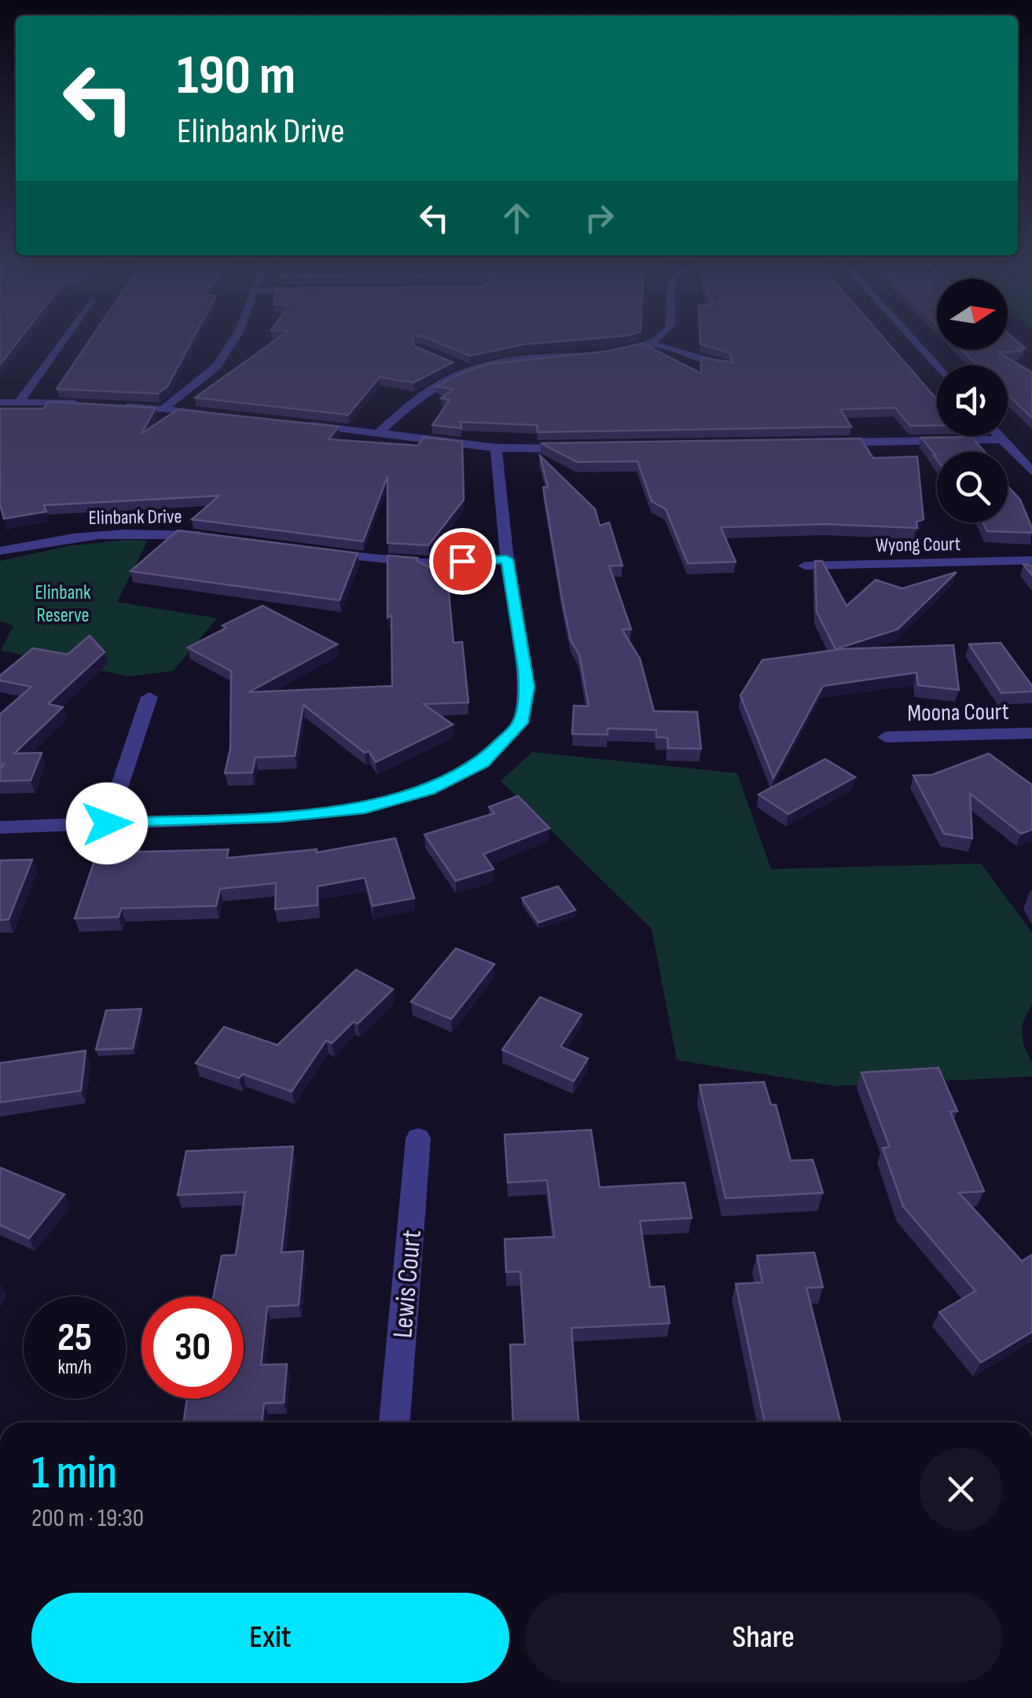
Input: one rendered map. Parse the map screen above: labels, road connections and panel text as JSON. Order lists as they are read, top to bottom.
{
  "streets": {
    "street": [
      "Elinbank Drive",
      "Wyong Court",
      "Moona Court",
      "Lewis Court"
    ]
  },
  "parks": ["Elinbank Reserve"],
  "north": "right",
  "page": {
    "turn": ["190 m", "Elinbank Drive"],
    "speed": "25 km/h",
    "limit": "30",
    "heading": ["1 min", "200 m · 19:30"],
    "buttons": ["Exit", "Share"]
  }
}
